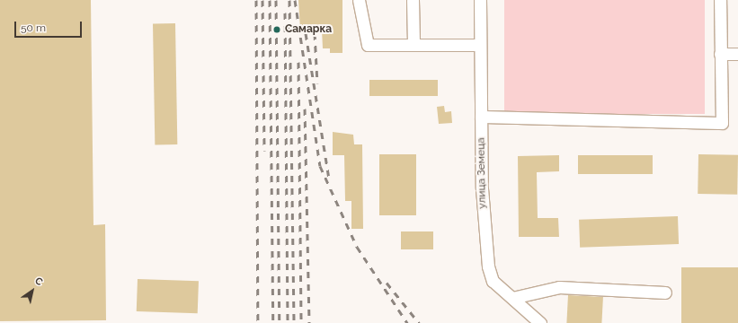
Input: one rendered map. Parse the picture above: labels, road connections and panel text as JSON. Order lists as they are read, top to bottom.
{
  "streets": {
    "street": ["улица Земеца"]
  },
  "places": ["Самарка"],
  "scale_bar": "50 m",
  "north": "top right"
}
